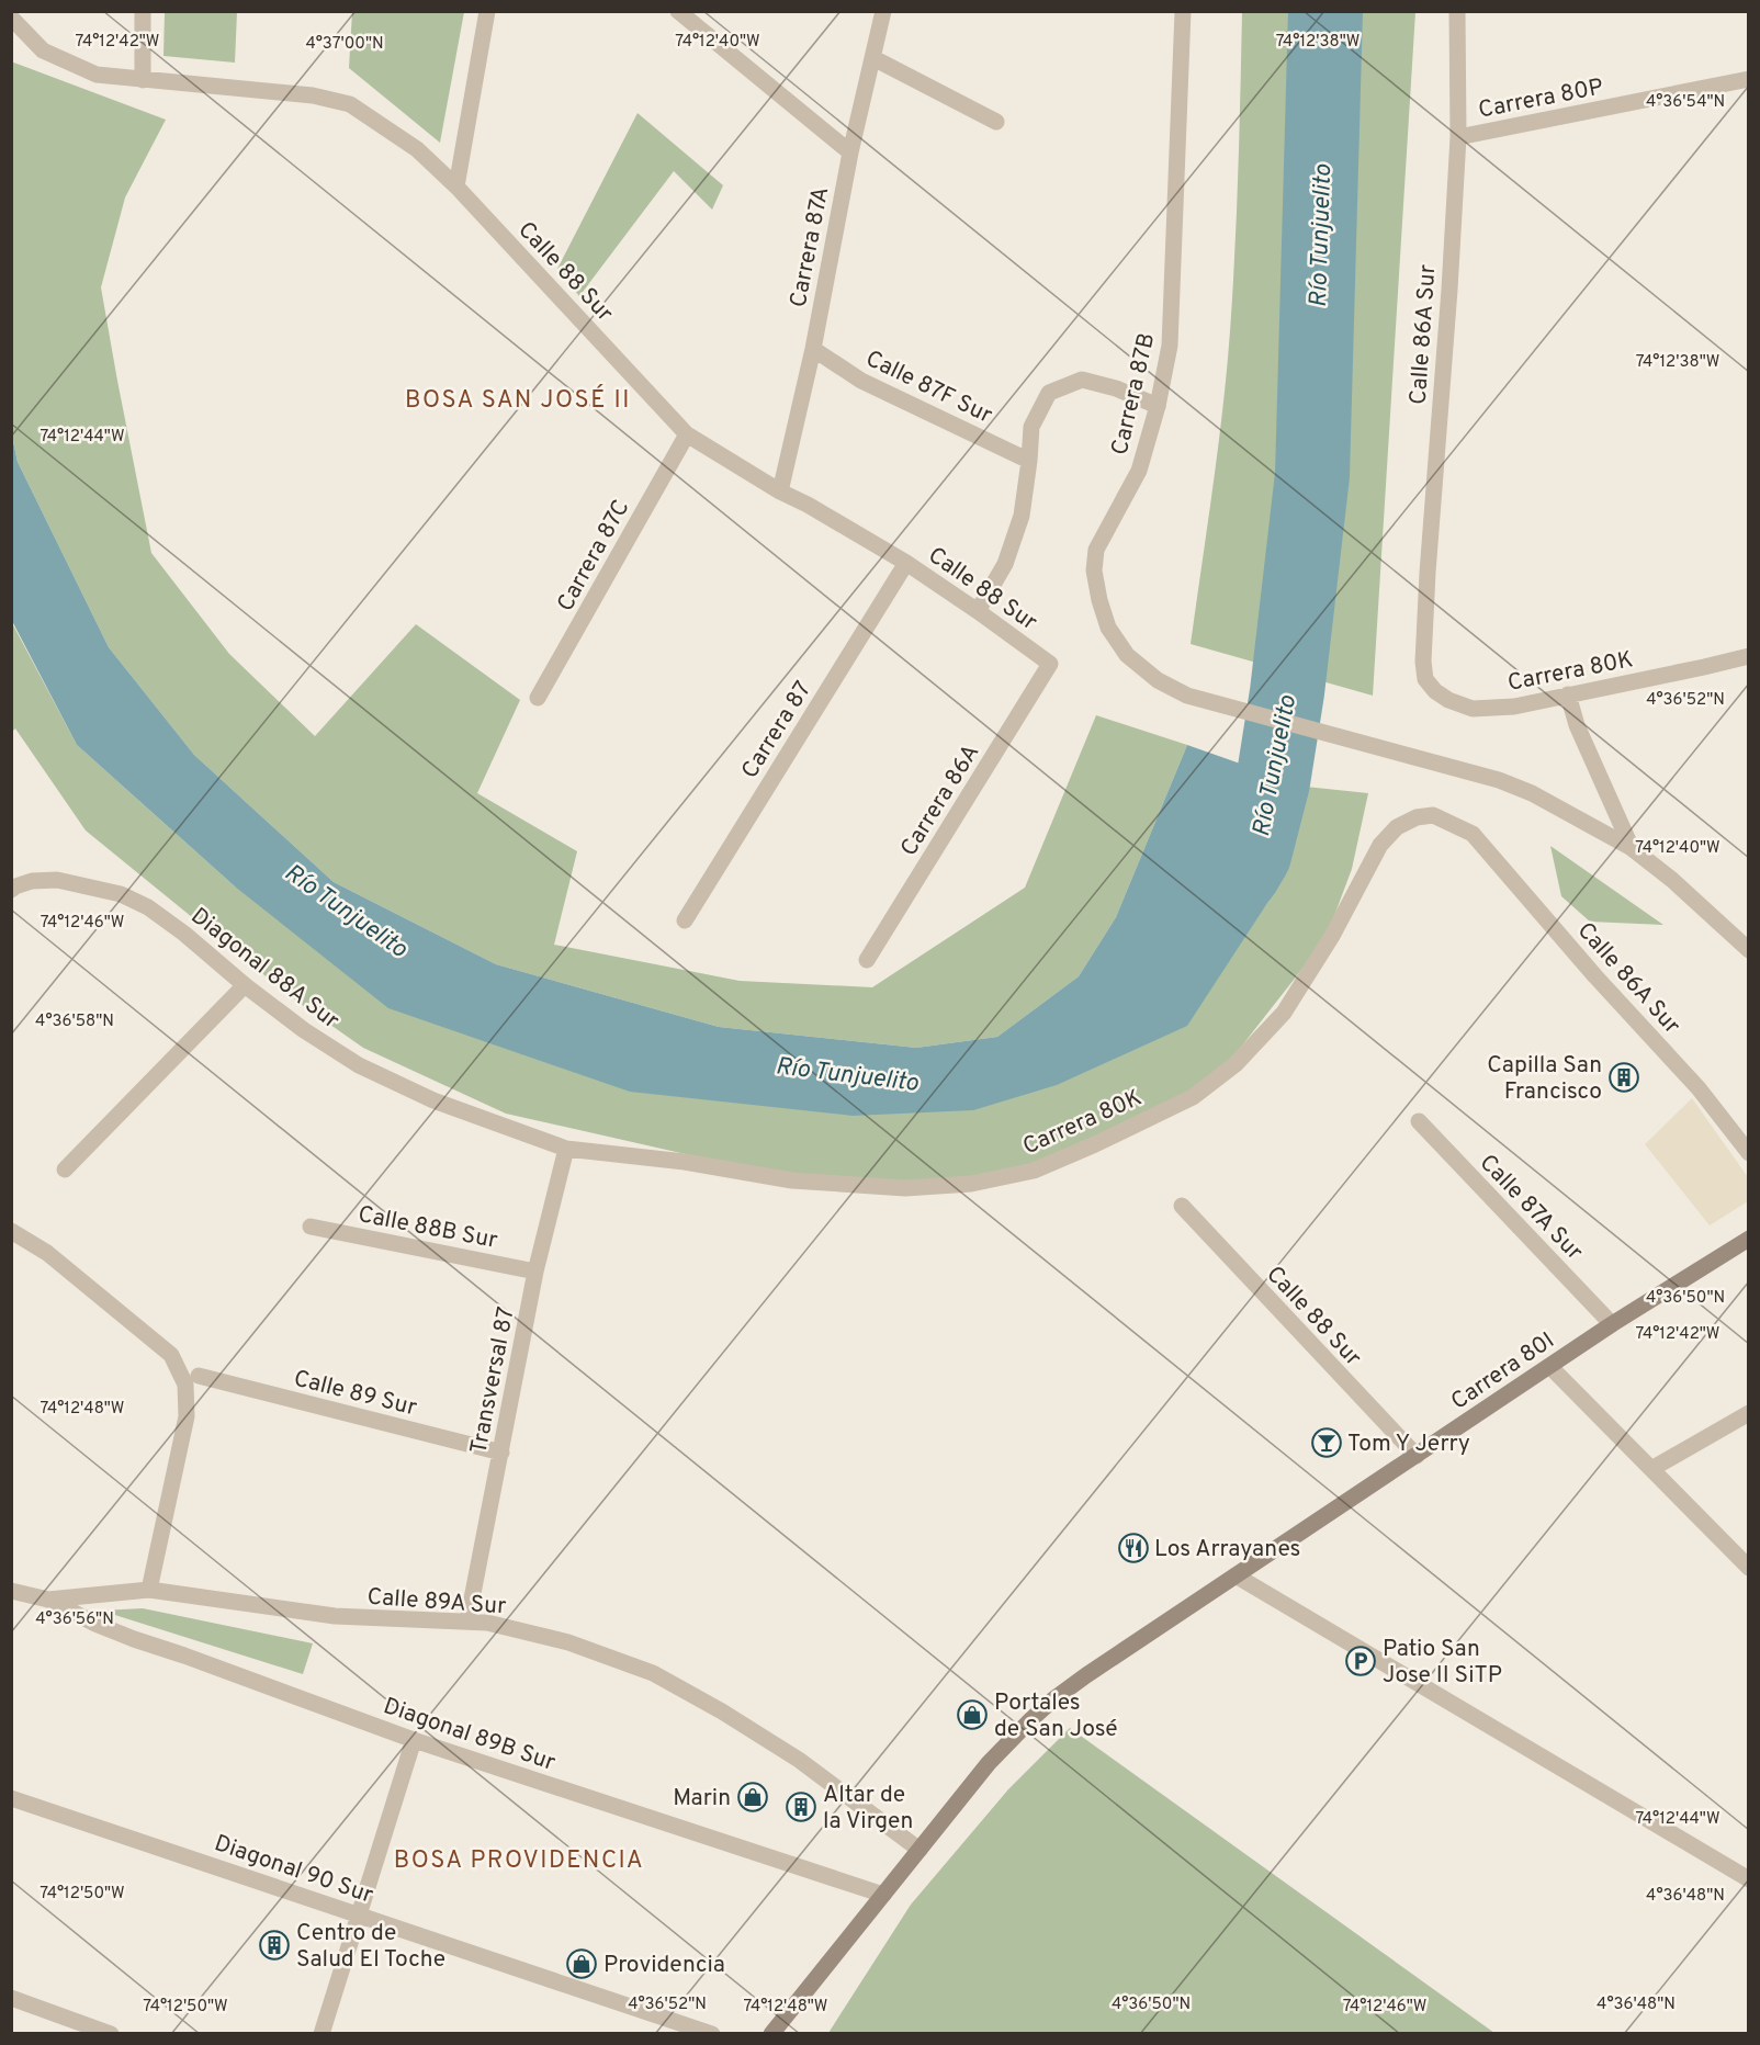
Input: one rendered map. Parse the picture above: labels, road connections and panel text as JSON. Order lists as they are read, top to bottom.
{
  "streets": {
    "main road": ["Carrera 80I"],
    "street": [
      "Carrera 80P",
      "Carrera 87A",
      "Calle 88 Sur",
      "Calle 86A Sur",
      "Calle 87F Sur",
      "Carrera 87B",
      "Carrera 87C",
      "Carrera 80K",
      "Carrera 87",
      "Carrera 86A",
      "Diagonal 88A Sur",
      "Calle 87A Sur",
      "Calle 88B Sur",
      "Transversal 87",
      "Calle 89 Sur",
      "Calle 89A Sur",
      "Diagonal 89B Sur",
      "Diagonal 90 Sur"
    ]
  },
  "crossings": [
    ["Carrera 80P", "Calle 86A Sur"],
    ["Carrera 87A", "Calle 88 Sur"],
    ["Carrera 87A", "Calle 87F Sur"],
    ["Calle 88 Sur", "Carrera 87C"],
    ["Calle 88 Sur", "Carrera 87"],
    ["Calle 88 Sur", "Carrera 86A"],
    ["Calle 88 Sur", "Carrera 80I"],
    ["Calle 86A Sur", "Carrera 80K"],
    ["Carrera 80K", "Diagonal 88A Sur"],
    ["Carrera 80K", "Transversal 87"],
    ["Diagonal 88A Sur", "Transversal 87"],
    ["Calle 87A Sur", "Carrera 80I"],
    ["Calle 88B Sur", "Transversal 87"],
    ["Carrera 80I", "Calle 89A Sur"],
    ["Carrera 80I", "Diagonal 89B Sur"],
    ["Transversal 87", "Calle 89 Sur"],
    ["Transversal 87", "Calle 89A Sur"],
    ["Calle 89A Sur", "Diagonal 89B Sur"]
  ],
  "districts": ["BOSA SAN JOSÉ II", "BOSA PROVIDENCIA"],
  "water": ["Río Tunjuelito"],
  "places": {
    "building": ["Capilla San Francisco", "Altar de la Virgen", "Centro de Salud El Toche"],
    "bar": ["Tom Y Jerry"],
    "restaurant": ["Los Arrayanes"],
    "parking": ["Patio San Jose II SiTP"],
    "shop": ["Portales de San José", "Marin", "Providencia"]
  },
  "coordinates": [
    "74°12'42\"W",
    "74°12'40\"W",
    "74°12'38\"W",
    "4°37'00\"N",
    "4°36'54\"N",
    "74°12'44\"W",
    "4°36'52\"N",
    "74°12'46\"W",
    "4°36'58\"N",
    "4°36'50\"N",
    "74°12'48\"W",
    "4°36'56\"N",
    "74°12'50\"W",
    "4°36'48\"N"
  ]
}
